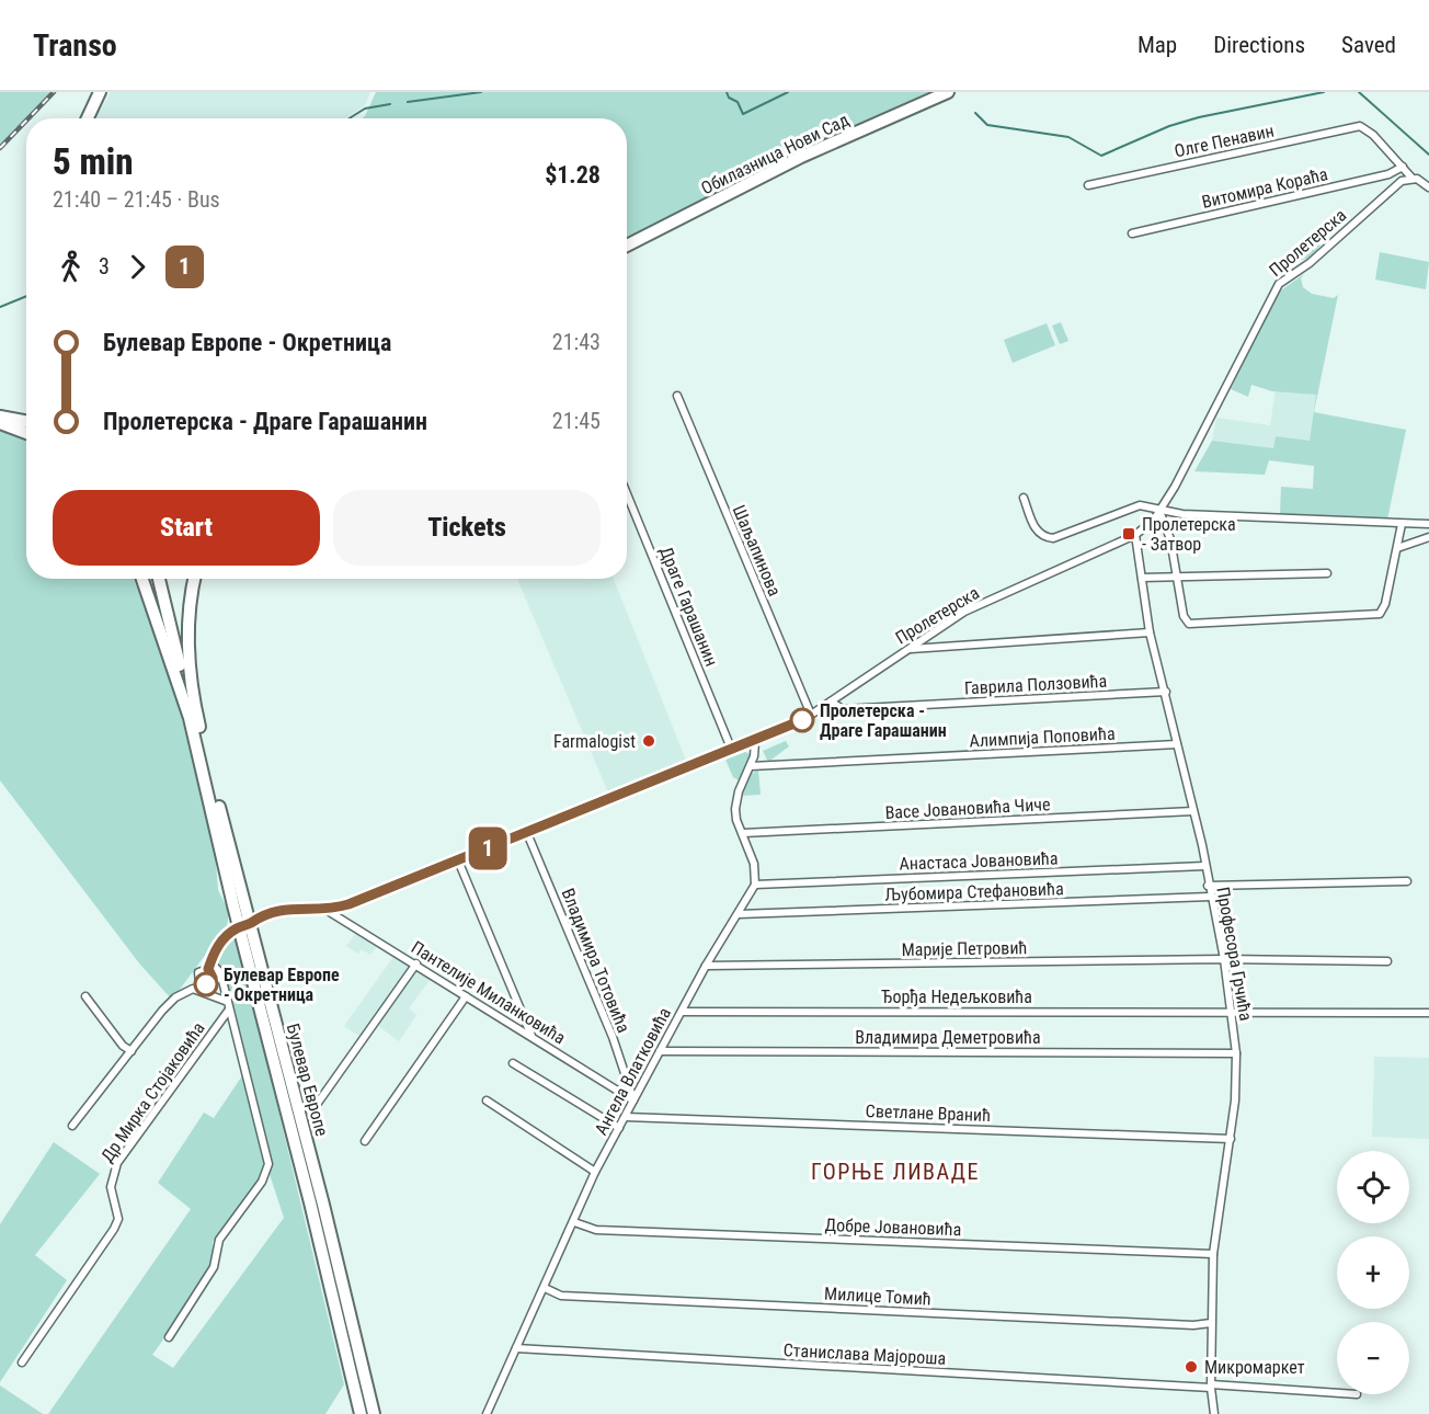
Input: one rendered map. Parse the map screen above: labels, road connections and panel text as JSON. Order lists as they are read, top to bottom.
{
  "streets": {
    "main road": ["Обилазница Нови Сад", "Булевар Европе"],
    "street": [
      "Олге Пенавин",
      "Витомира Кораћа",
      "Пролетерска",
      "Шаљапинова",
      "Драге Гарашанин",
      "Гаврила Ползовића",
      "Алимпија Поповића",
      "Васе Јовановића Чиче",
      "Анастаса Јовановића",
      "Љубомира Стефановића",
      "Марије Петровић",
      "Професора Грчића",
      "Владимира Тотовића",
      "Пантелије Миланковића",
      "Ђорђа Недељковића",
      "Владимира Деметровића",
      "Ангела Влатковића",
      "Др Мирка Стојаковића",
      "Светлане Вранић",
      "Добре Јовановића",
      "Милице Томић",
      "Станислава Мајороша"
    ]
  },
  "crossings": [
    ["Олге Пенавин", "Витомира Кораћа"],
    ["Пролетерска", "Шаљапинова"],
    ["Пролетерска", "Драге Гарашанин"],
    ["Пролетерска", "Гаврила Ползовића"],
    ["Пролетерска", "Професора Грчића"],
    ["Пролетерска", "Владимира Тотовића"],
    ["Пролетерска", "Пантелије Миланковића"],
    ["Пролетерска", "Булевар Европе"],
    ["Гаврила Ползовића", "Професора Грчића"],
    ["Алимпија Поповића", "Професора Грчића"],
    ["Васе Јовановића Чиче", "Професора Грчића"],
    ["Анастаса Јовановића", "Професора Грчића"],
    ["Анастаса Јовановића", "Ангела Влатковића"],
    ["Љубомира Стефановића", "Професора Грчића"],
    ["Љубомира Стефановића", "Ангела Влатковића"],
    ["Марије Петровић", "Професора Грчића"],
    ["Марије Петровић", "Ангела Влатковића"],
    ["Професора Грчића", "Ђорђа Недељковића"],
    ["Професора Грчића", "Владимира Деметровића"],
    ["Професора Грчића", "Светлане Вранић"],
    ["Професора Грчића", "Добре Јовановића"],
    ["Професора Грчића", "Милице Томић"],
    ["Професора Грчића", "Станислава Мајороша"],
    ["Владимира Тотовића", "Пантелије Миланковића"],
    ["Владимира Тотовића", "Ангела Влатковића"],
    ["Пантелије Миланковића", "Ангела Влатковића"],
    ["Ђорђа Недељковића", "Ангела Влатковића"],
    ["Владимира Деметровића", "Ангела Влатковића"],
    ["Ангела Влатковића", "Светлане Вранић"],
    ["Ангела Влатковића", "Добре Јовановића"],
    ["Ангела Влатковића", "Милице Томић"],
    ["Ангела Влатковића", "Станислава Мајороша"]
  ],
  "districts": ["ГОРЊЕ ЛИВАДЕ"],
  "places": {
    "transit": ["Пролетерска - Затвор"],
    "other": [
      "Пролетерска - Драге Гарашанин",
      "Farmalogist",
      "Булевар Европе - Окретница",
      "Микромаркет"
    ]
  },
  "lines": ["bus line 1"],
  "page": {
    "header": "Transo",
    "nav": ["Map", "Directions", "Saved"],
    "on_map": "1",
    "heading": ["5 min", "21:40 – 21:45 · Bus", "$1.28"],
    "legs": ["3", "1"],
    "list": [
      {
        "name": "Булевар Европе - Окретница",
        "value": "21:43"
      },
      {
        "name": "Пролетерска - Драге Гарашанин",
        "value": "21:45"
      }
    ],
    "buttons": ["Start", "Tickets"],
    "map_buttons": ["+", "−"]
  }
}
